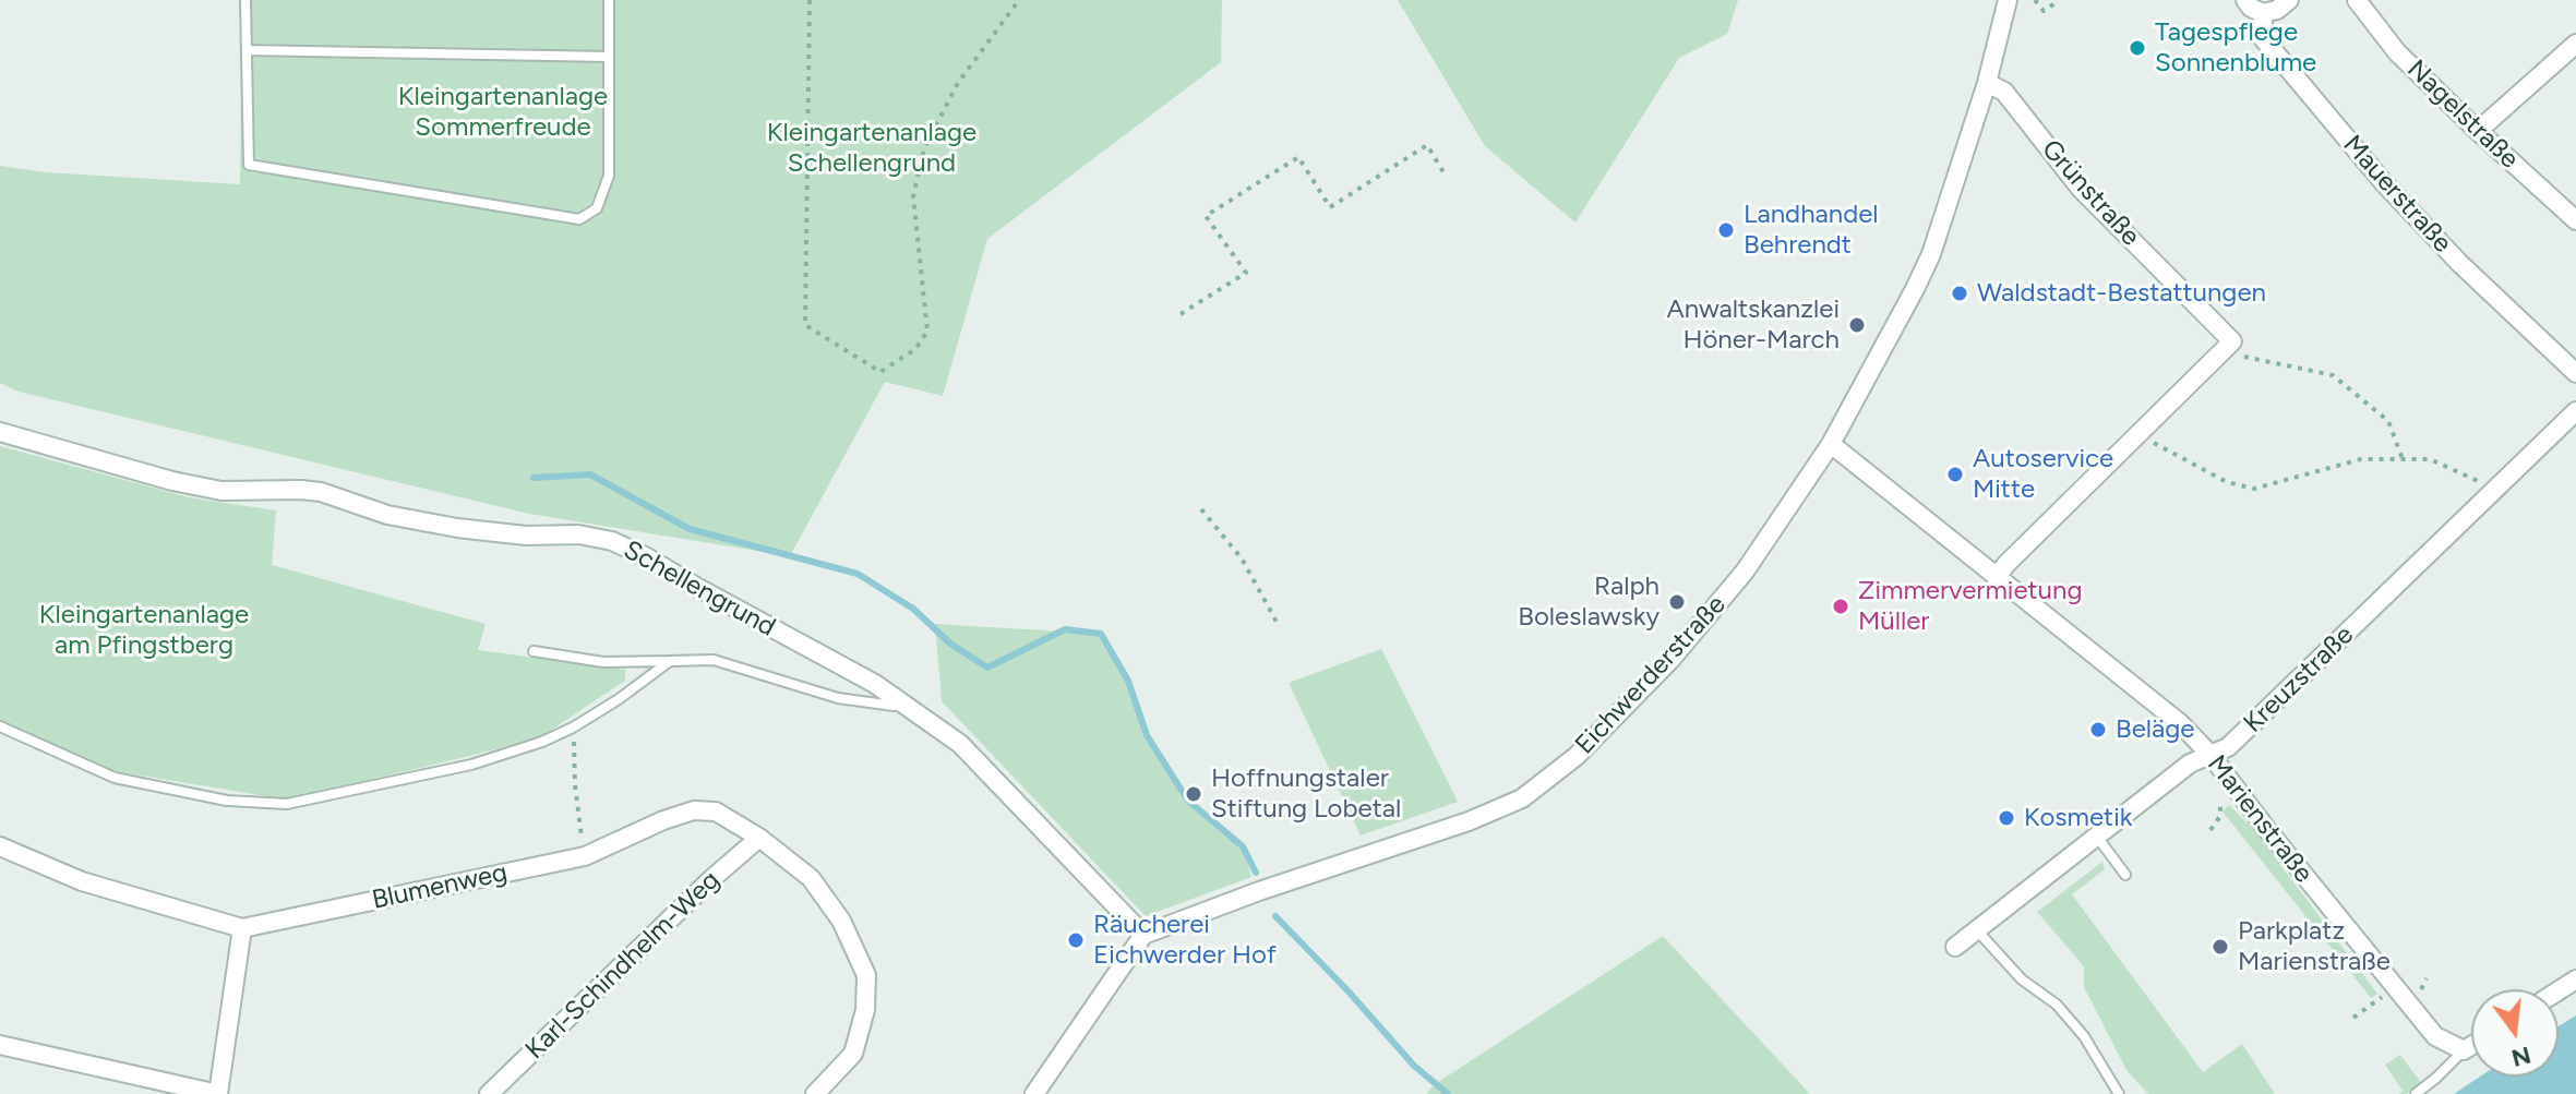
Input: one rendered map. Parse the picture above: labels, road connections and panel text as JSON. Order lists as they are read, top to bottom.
{
  "streets": {
    "street": [
      "Nagelstraße",
      "Grünstraße",
      "Mauerstraße",
      "Schellengrund",
      "Eichwerderstraße",
      "Kreuzstraße",
      "Marienstraße",
      "Blumenweg",
      "Karl-Schindhelm-Weg"
    ]
  },
  "crossings": [
    ["Grünstraße", "Eichwerderstraße"],
    ["Schellengrund", "Eichwerderstraße"],
    ["Eichwerderstraße", "Marienstraße"],
    ["Kreuzstraße", "Marienstraße"],
    ["Blumenweg", "Karl-Schindhelm-Weg"]
  ],
  "parks": ["Kleingartenanlage Sommerfreude", "Kleingartenanlage Schellengrund", "Kleingartenanlage am Pfingstberg"],
  "places": [
    "Tagespflege Sonnenblume",
    "Landhandel Behrendt",
    "Waldstadt-Bestattungen",
    "Anwaltskanzlei Höner-March",
    "Autoservice Mitte",
    "Ralph Boleslawsky",
    "Zimmervermietung Müller",
    "Beläge",
    "Hoffnungstaler Stiftung Lobetal",
    "Kosmetik",
    "Räucherei Eichwerder Hof",
    "Parkplatz Marienstraße"
  ],
  "north": "bottom"
}
